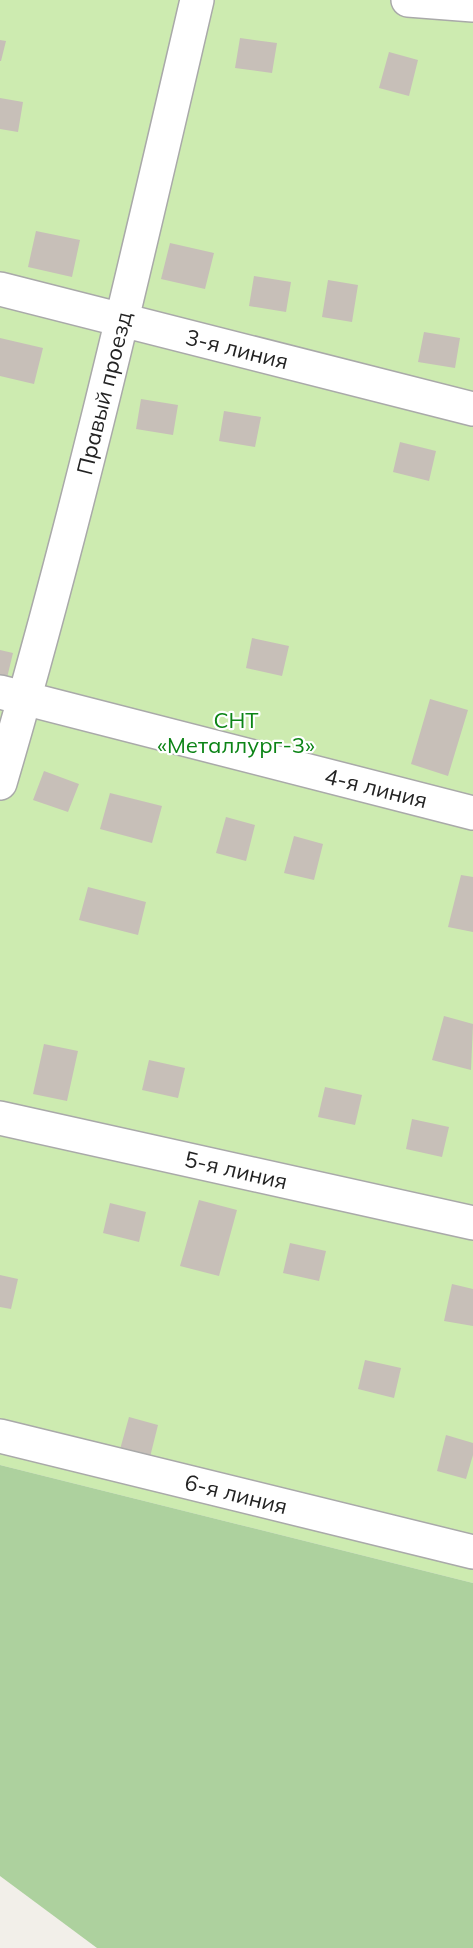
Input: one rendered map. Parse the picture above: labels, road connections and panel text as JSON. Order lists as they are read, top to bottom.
{
  "streets": {
    "lane": [
      "3-я линия",
      "Правый проезд",
      "4-я линия",
      "5-я линия",
      "6-я линия"
    ]
  },
  "crossings": [
    ["3-я линия", "Правый проезд"],
    ["Правый проезд", "4-я линия"]
  ],
  "parks": ["СНТ «Металлург-3»"]
}
